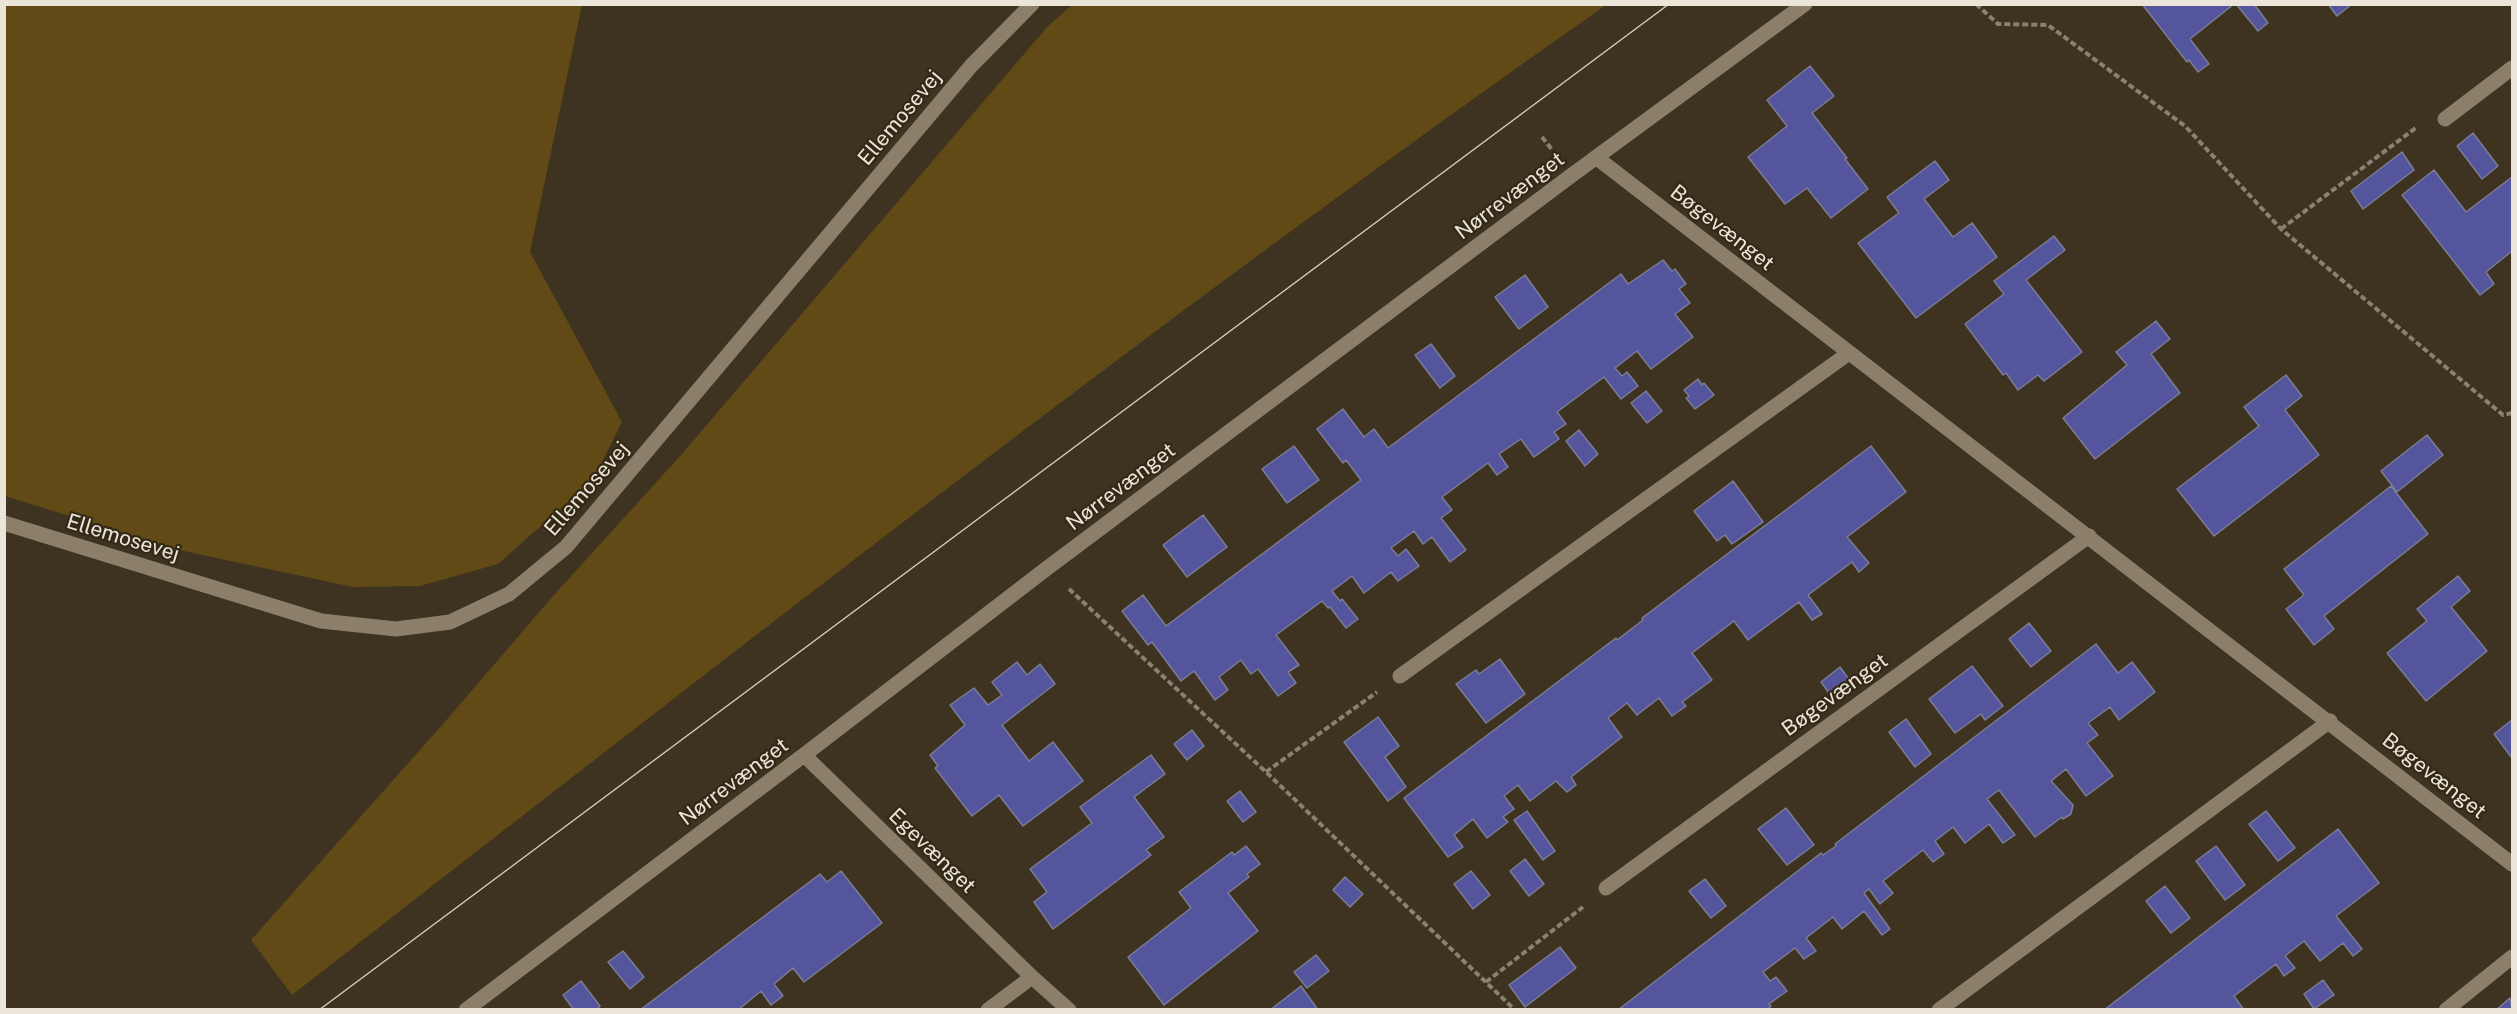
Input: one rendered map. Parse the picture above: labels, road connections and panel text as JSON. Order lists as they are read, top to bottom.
{
  "streets": {
    "street": [
      "Ellemosevej",
      "Nørrevænget",
      "Bøgevænget",
      "Egevænget"
    ]
  },
  "crossings": [
    ["Nørrevænget", "Bøgevænget"],
    ["Nørrevænget", "Egevænget"]
  ]
}
